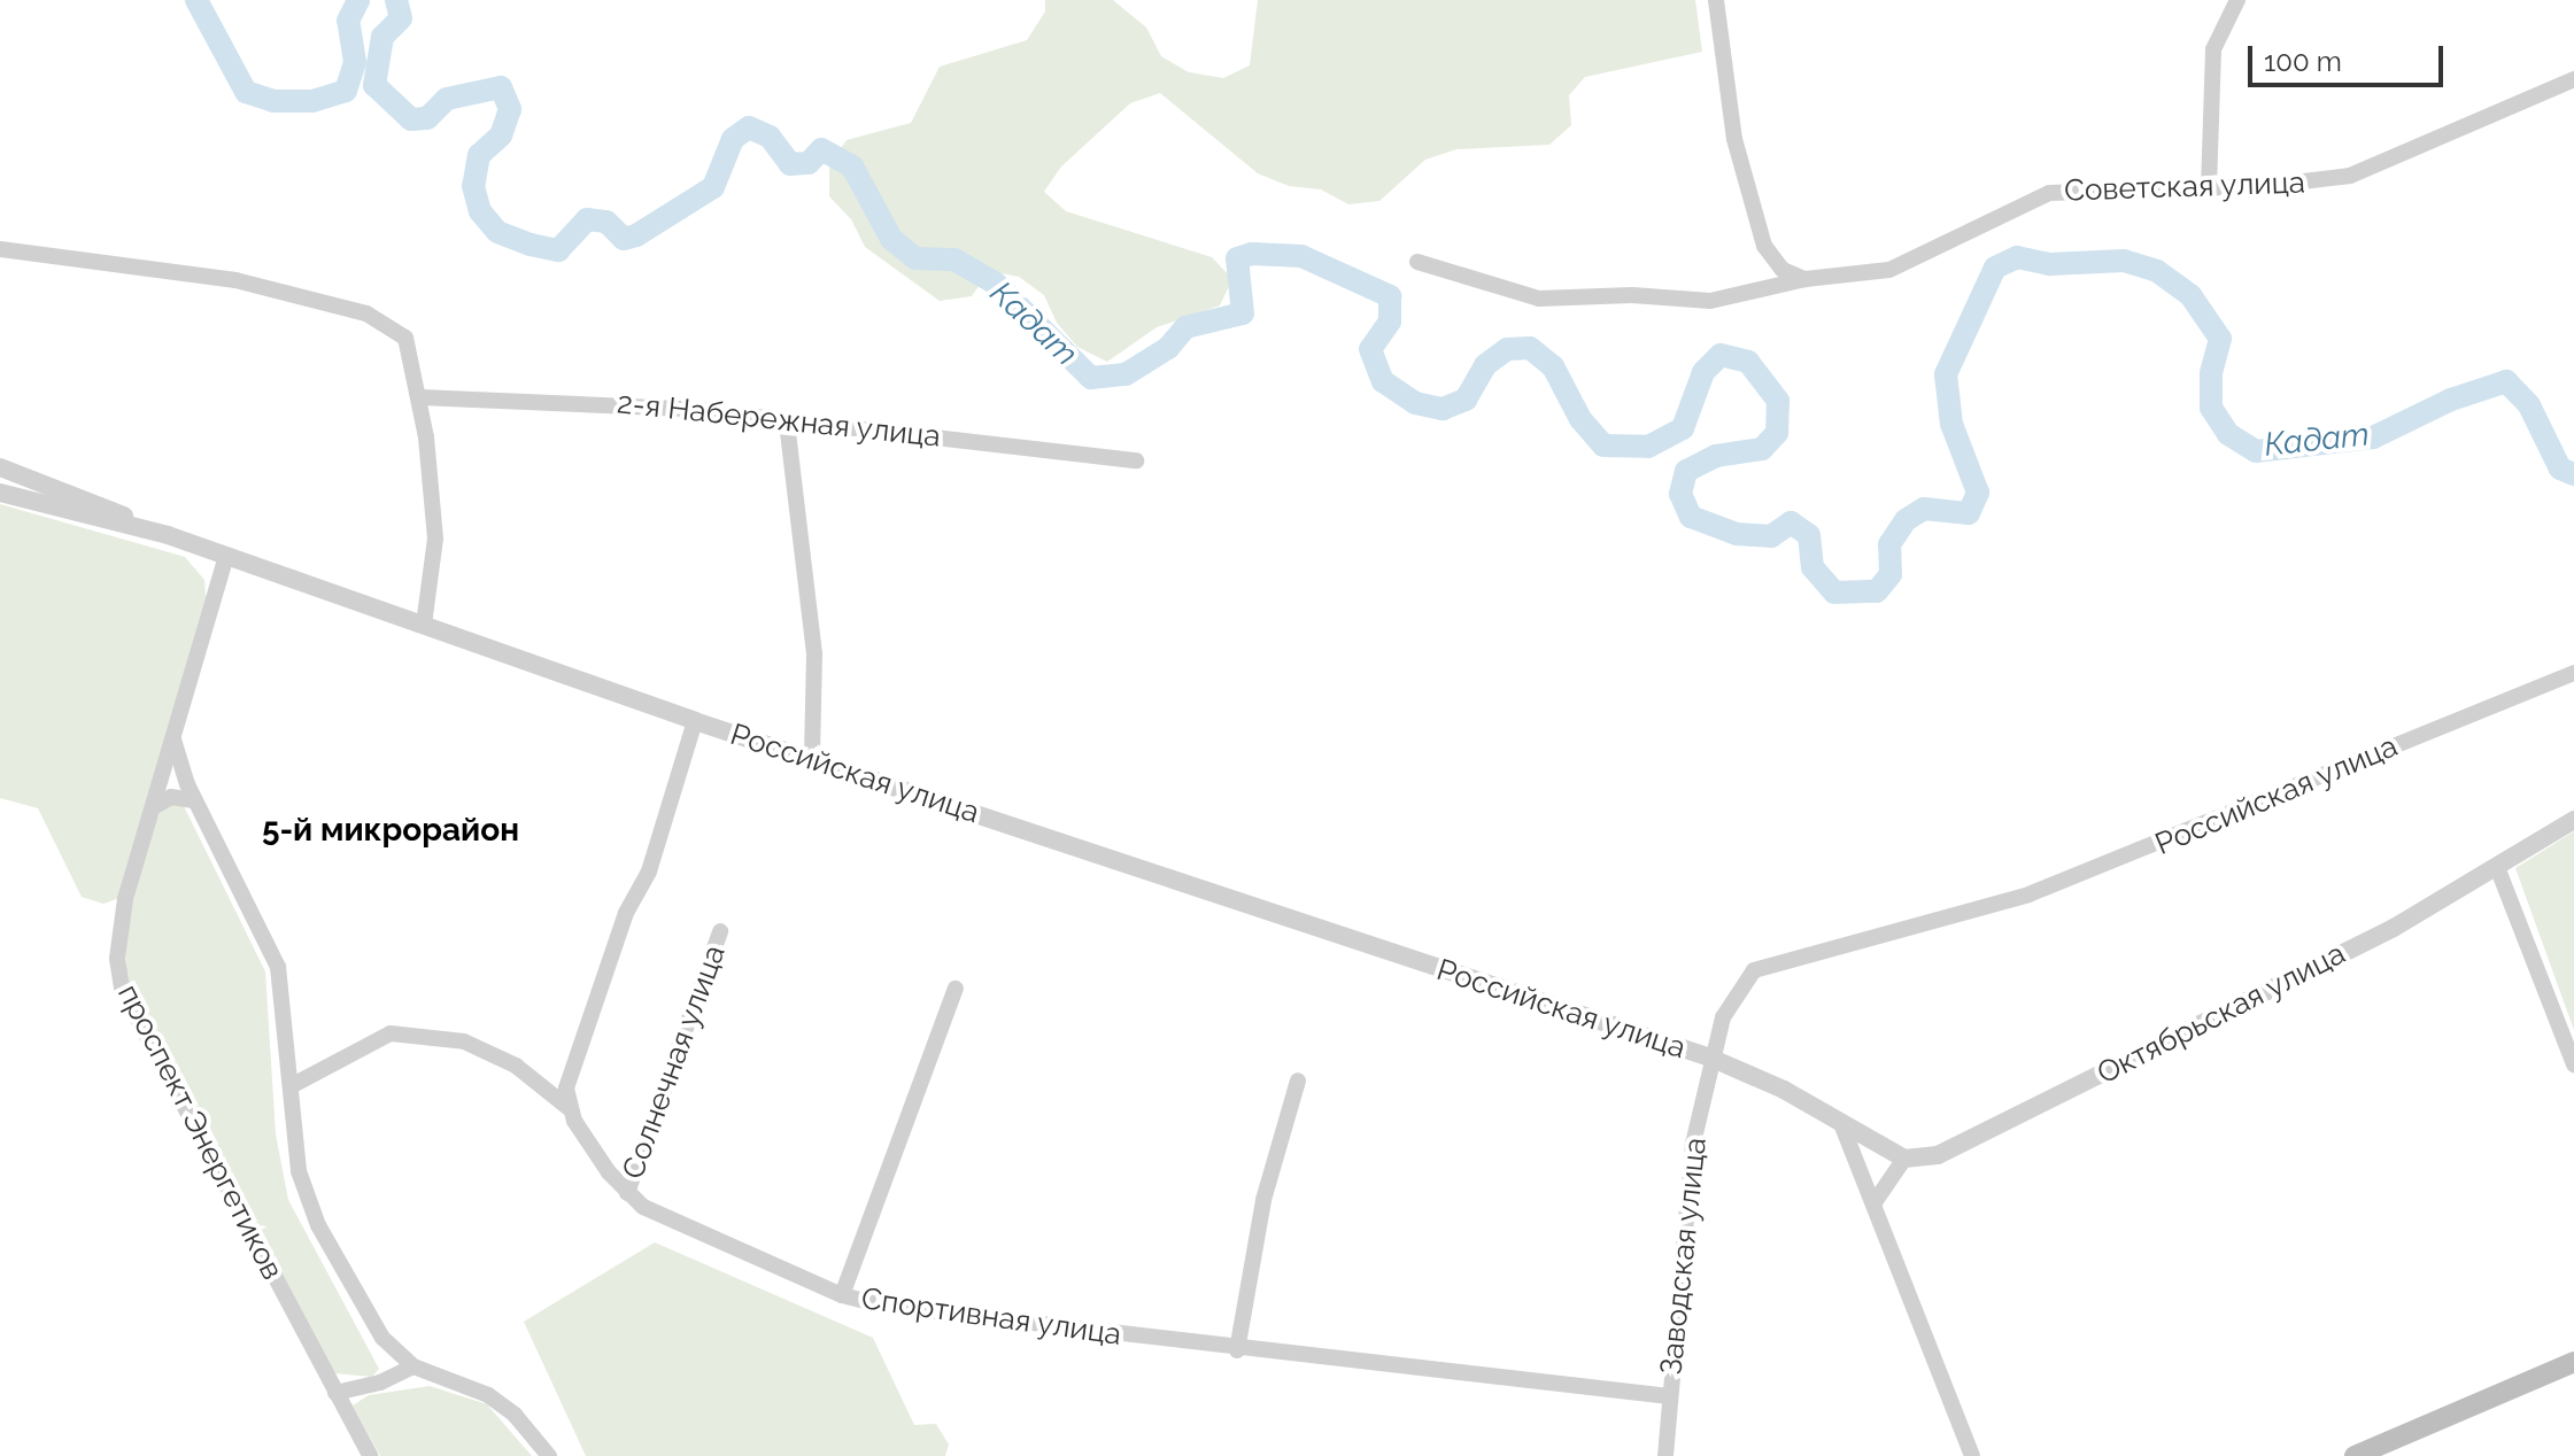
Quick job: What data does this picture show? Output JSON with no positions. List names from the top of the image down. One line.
{"streets":{"street":["Советская улица","2-я Набережная улица","Российская улица","Октябрьская улица","Солнечная улица","проспект Энергетиков","Заводская улица","Спортивная улица"]},"crossings":[["Российская улица","Октябрьская улица"],["Российская улица","проспект Энергетиков"],["Российская улица","Заводская улица"],["Солнечная улица","Спортивная улица"],["Заводская улица","Спортивная улица"]],"districts":["5-й микрорайон"],"water":["Кадат"],"scale_bar":"100 m"}
